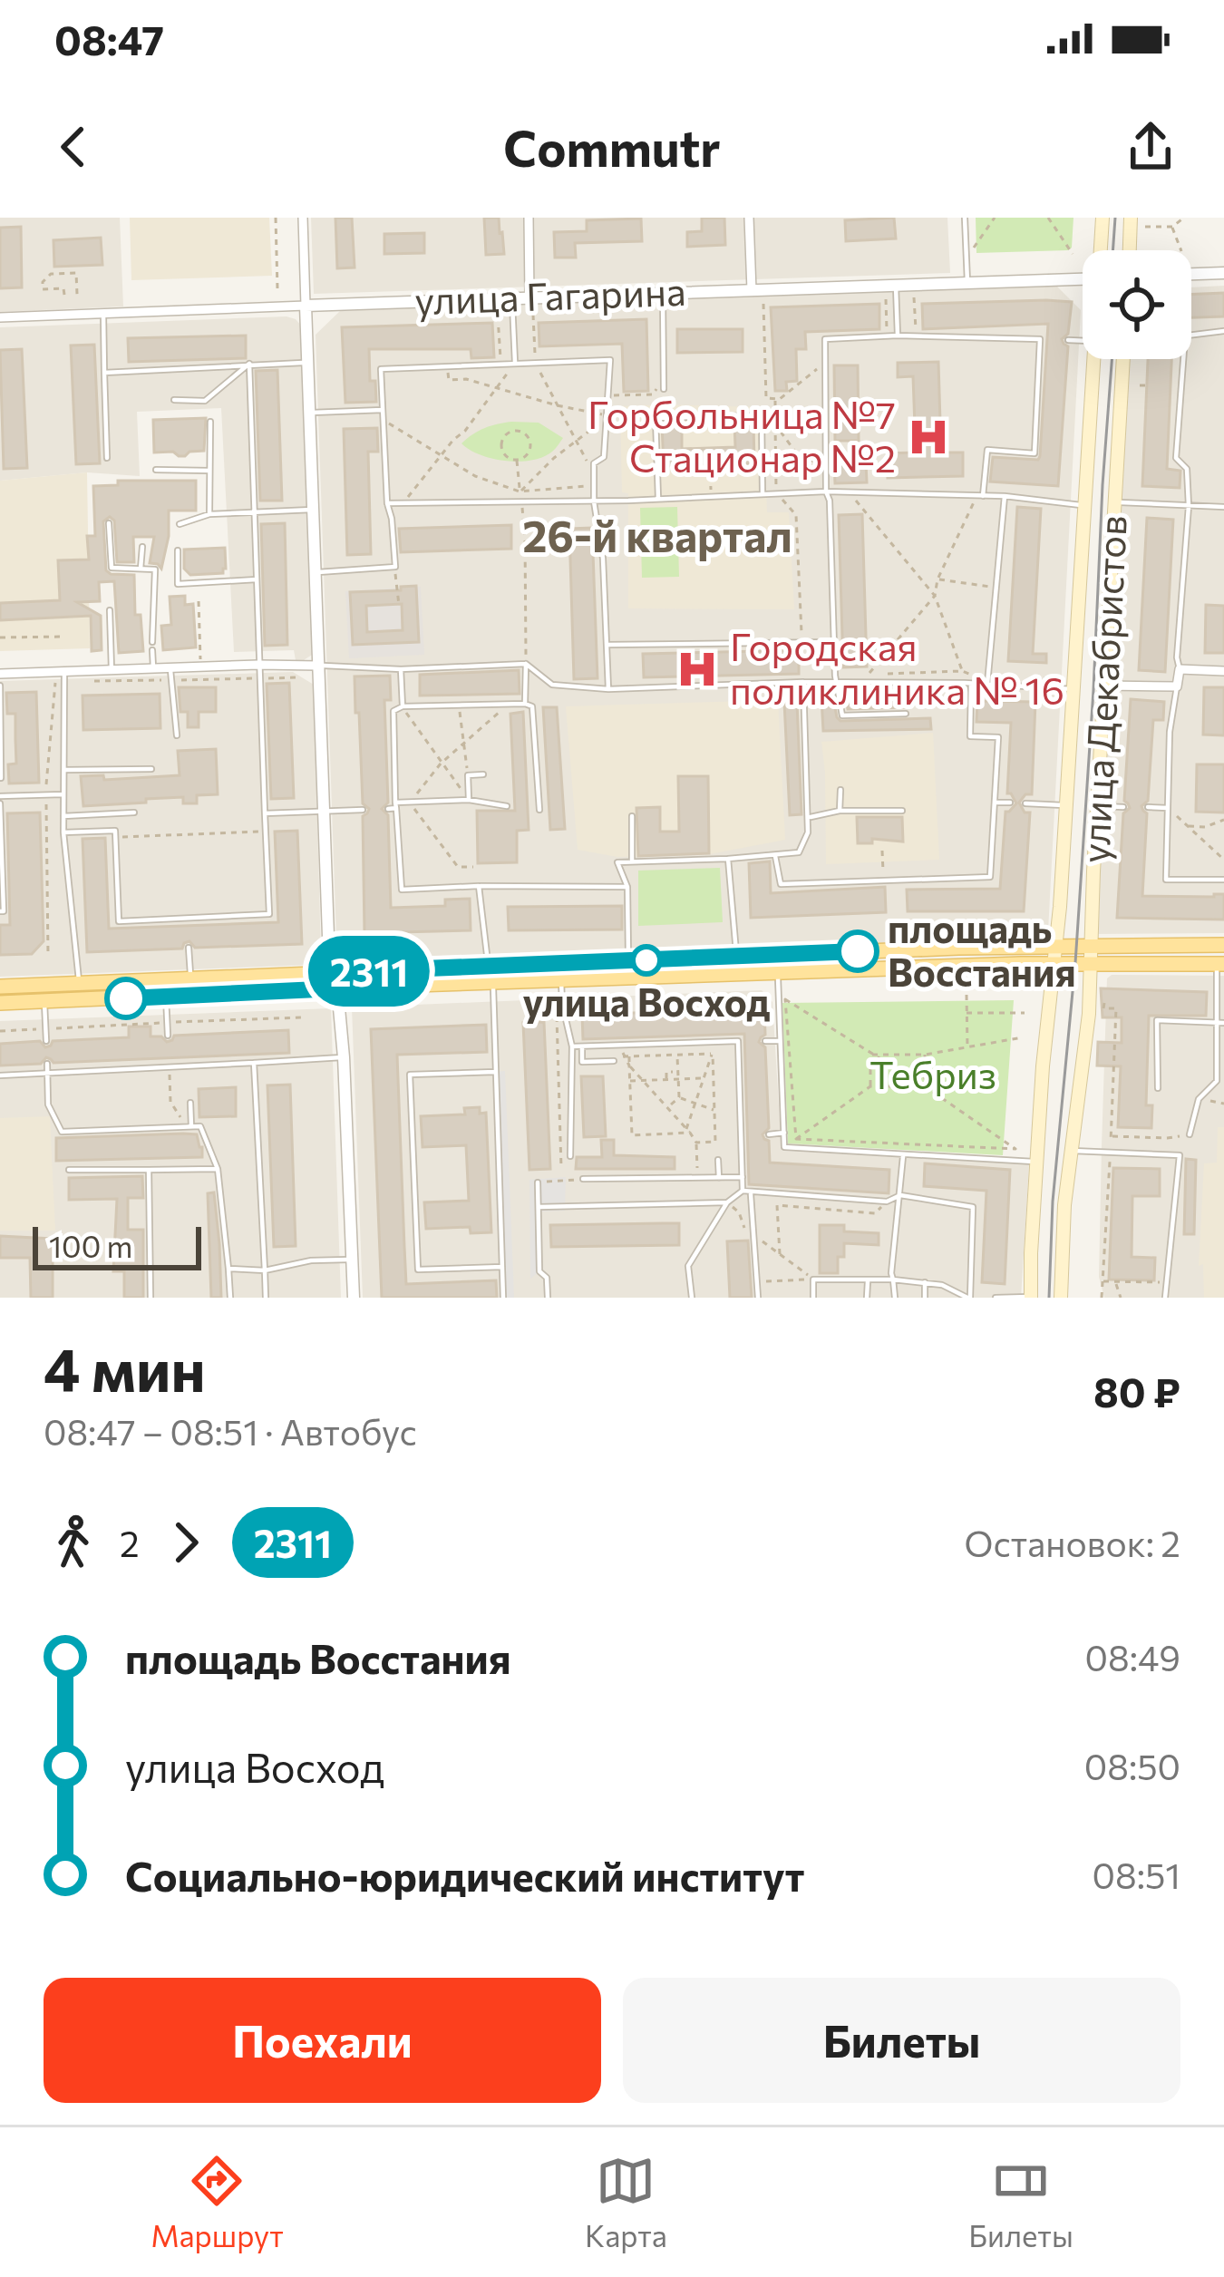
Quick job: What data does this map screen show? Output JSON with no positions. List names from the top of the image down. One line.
{"streets":{"main road":["улица Декабристов"],"street":["улица Гагарина"]},"districts":["26-й квартал"],"parks":["Тебриз"],"places":{"hospital":["Горбольница №7 Стационар №2","Городская поликлиника № 16"],"other":["площадь Восстания","улица Восход"]},"lines":["bus line 2311"],"scale_bar":"100 m","page":{"status":"08:47","header":"Commutr","on_map":"2311","scale":"100 m","heading":["4 мин","08:47 – 08:51 · Автобус","80 ₽"],"legs":["2","2311","Остановок: 2"],"list":[{"name":"площадь Восстания","value":"08:49"},{"name":"улица Восход","value":"08:50"},{"name":"Социально-юридический институт","value":"08:51"}],"buttons":["Поехали","Билеты"],"tabs":["Маршрут","Карта","Билеты"]}}
